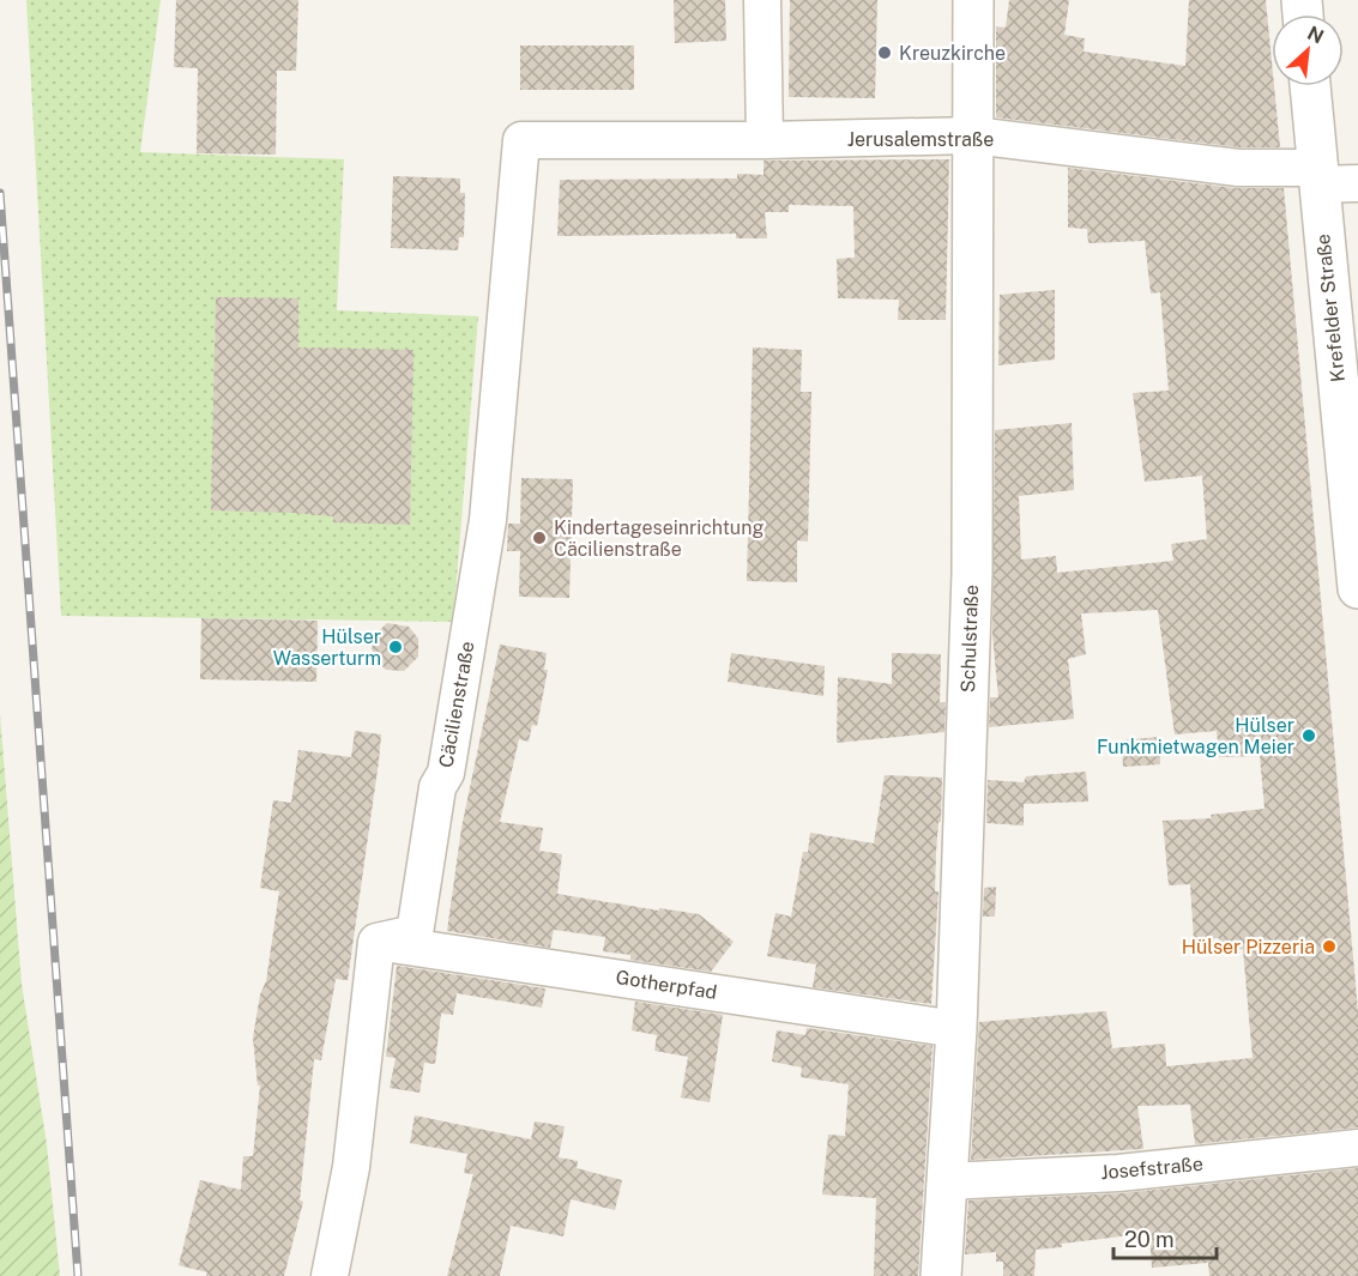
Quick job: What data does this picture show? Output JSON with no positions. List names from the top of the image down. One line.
{"streets":{"street":["Jerusalemstraße","Krefelder Straße","Schulstraße","Cäcilienstraße","Gotherpfad","Josefstraße"]},"crossings":[["Jerusalemstraße","Krefelder Straße"],["Jerusalemstraße","Schulstraße"],["Jerusalemstraße","Cäcilienstraße"],["Schulstraße","Gotherpfad"],["Schulstraße","Josefstraße"],["Cäcilienstraße","Gotherpfad"]],"places":["Kreuzkirche","Kindertageseinrichtung Cäcilienstraße","Hülser Wasserturm","Hülser Funkmietwagen Meier","Hülser Pizzeria"],"scale_bar":"20 m","north":"top right"}
